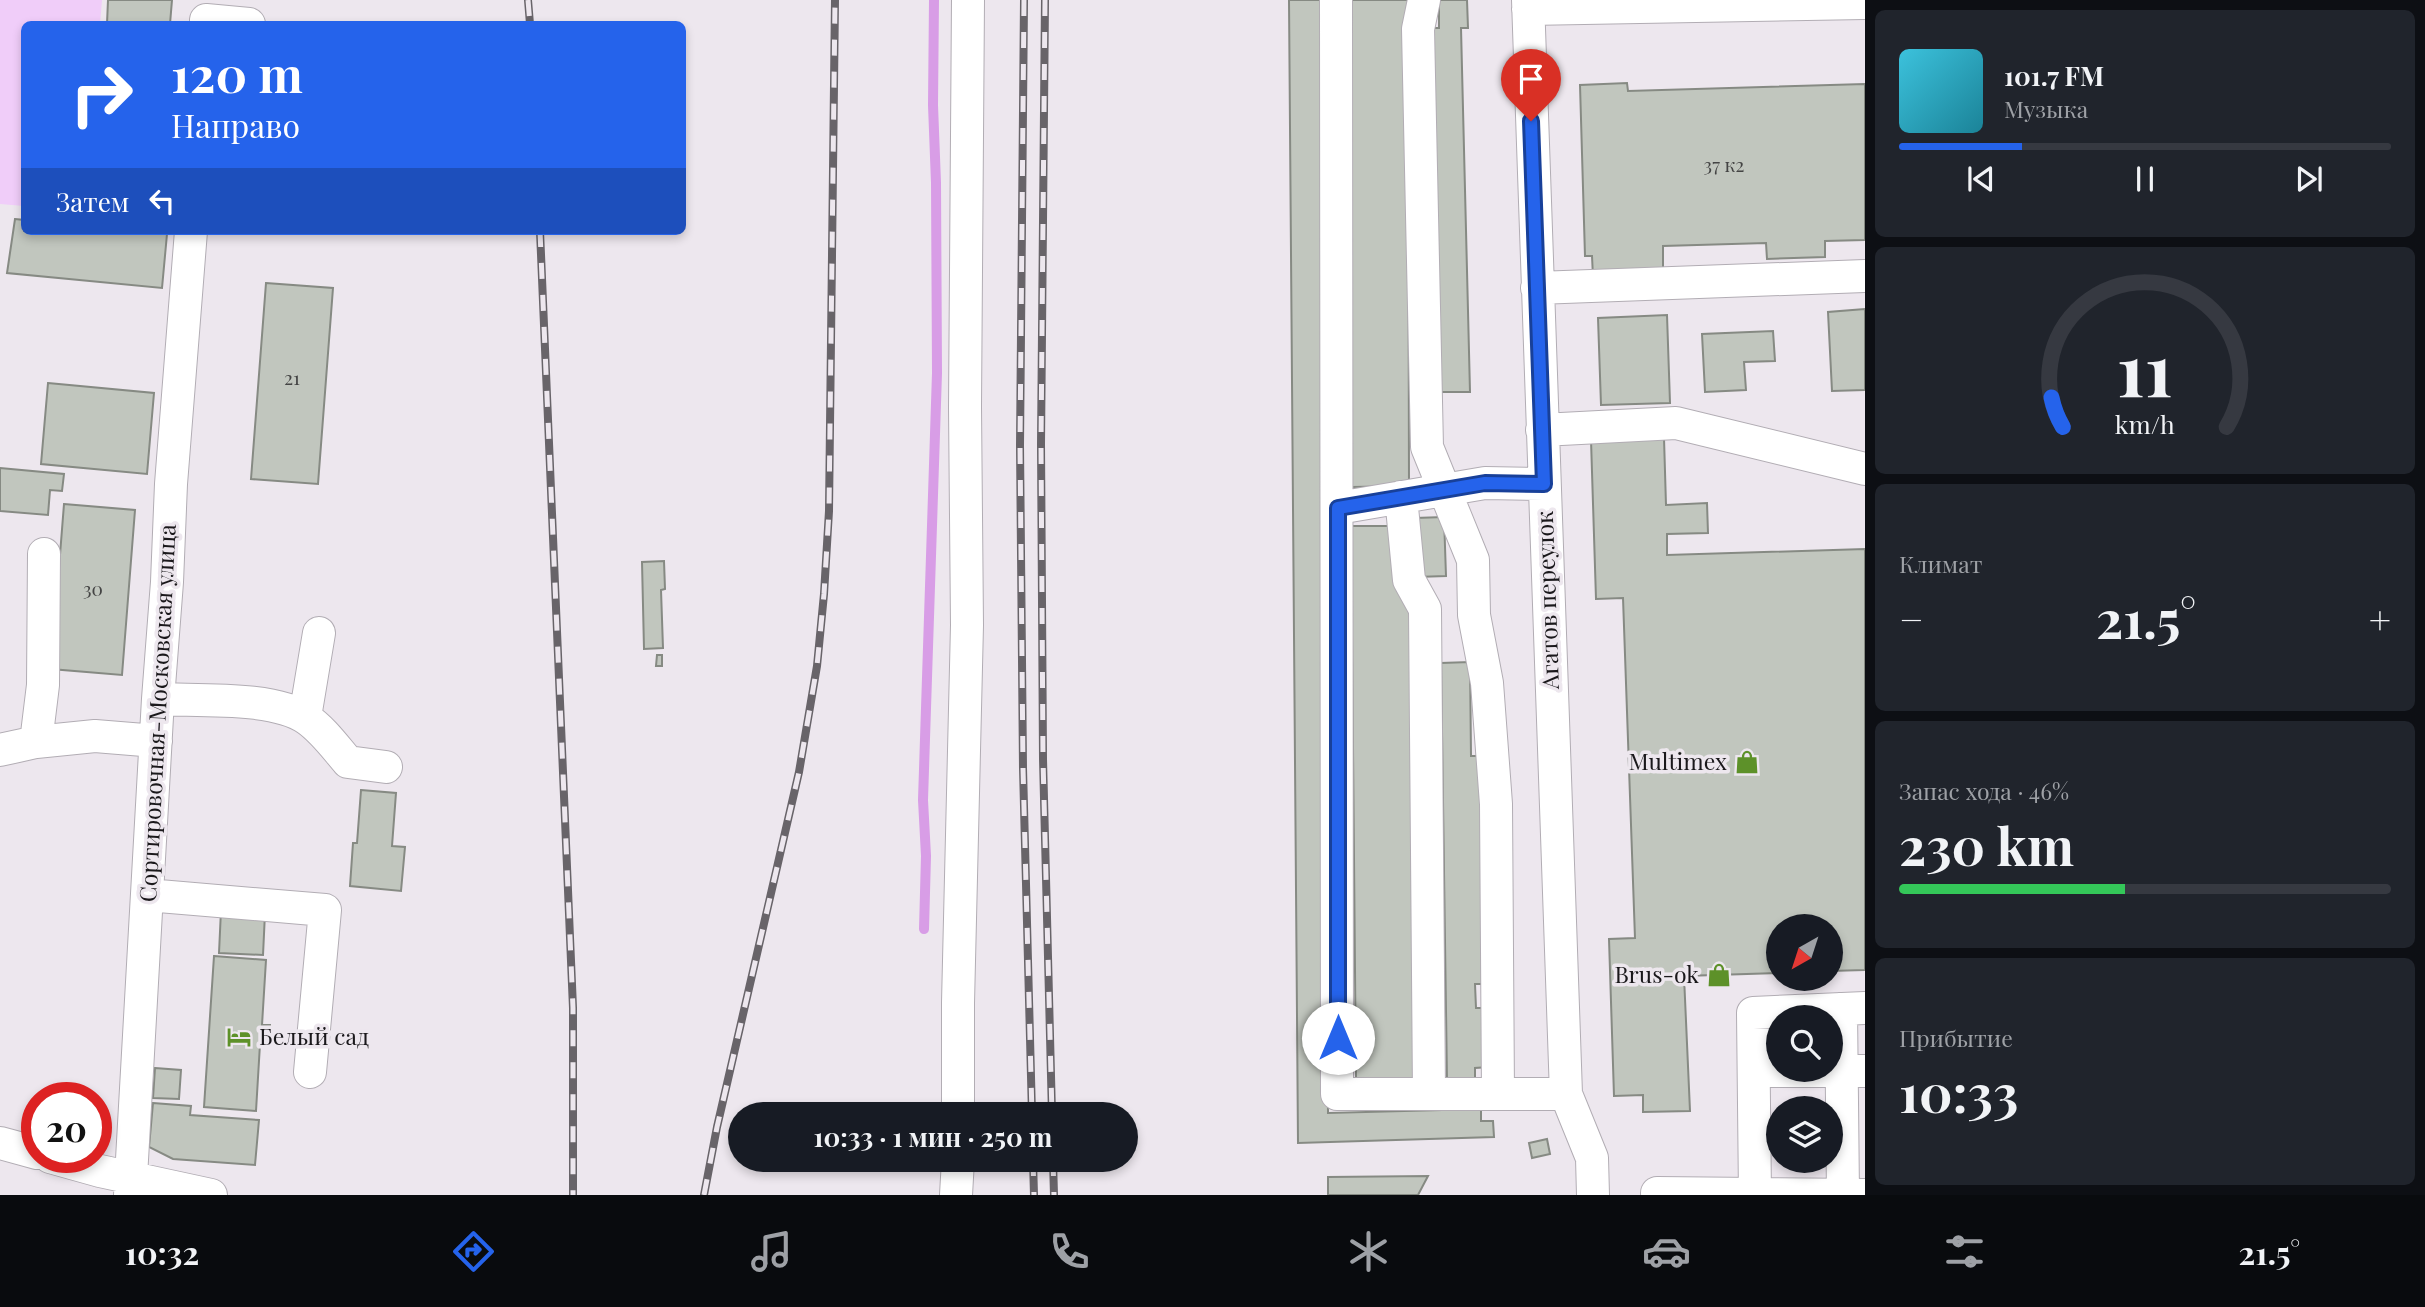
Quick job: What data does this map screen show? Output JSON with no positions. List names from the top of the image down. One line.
{"streets":{"street":["Агатов переулок","Сортировочная-Московская улица"]},"places":{"shop":["Multimex","Brus-ok"],"hotel":["Белый сад"]},"house_numbers":["37 к2","21","30"],"north":"bottom left","page":{"turn":["120 m","Направо"],"song":["101.7 FM","Музыка"],"then":"Затем","tile":["Климат",["Запас хода · 46%","230 km"],["Прибытие","10:33"]],"heat":["−","21.5°","+"],"limit":"20","trip":"10:33 · 1 мин · 250 m","tabs":["10:32","21.5°"],"gauge":["11","km/h"]}}
